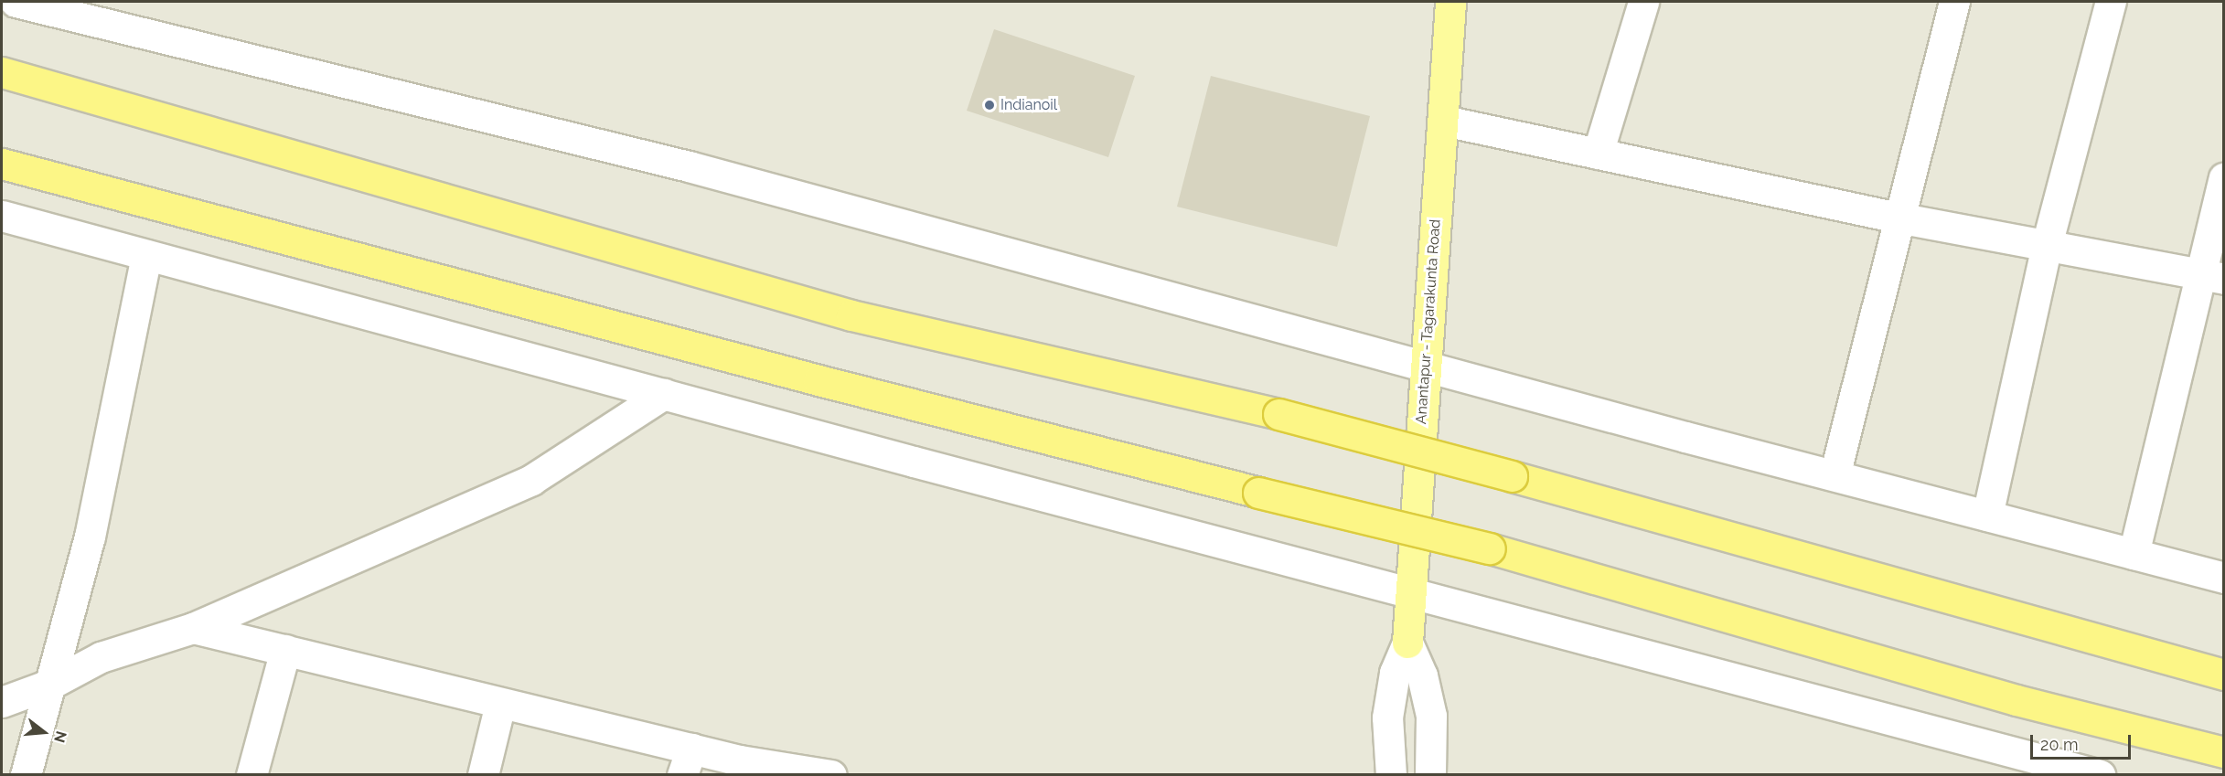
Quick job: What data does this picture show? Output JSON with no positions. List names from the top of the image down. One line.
{"streets":{"main road":["Anantapur - Tagarakunta Road"]},"places":["Indianoil"],"scale_bar":"20 m","north":"right"}
